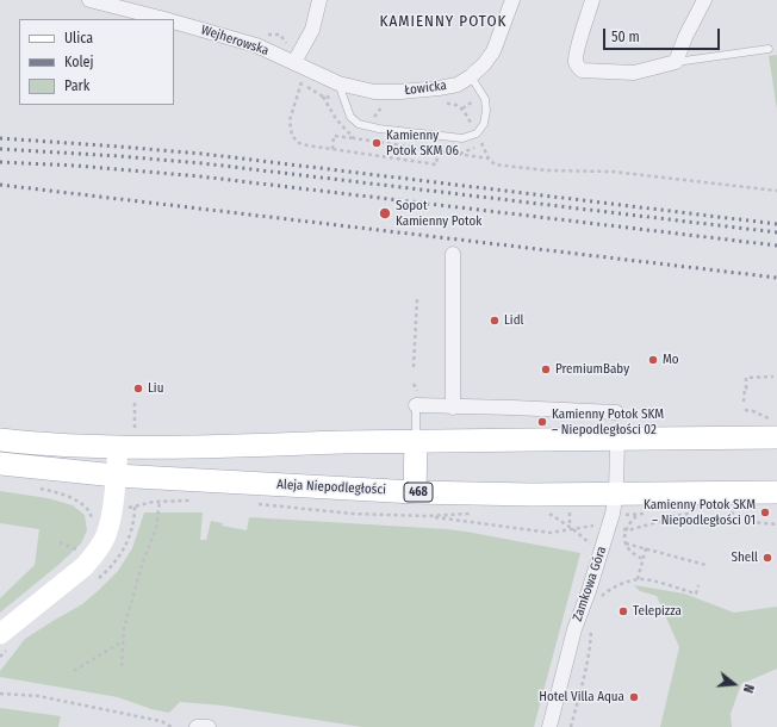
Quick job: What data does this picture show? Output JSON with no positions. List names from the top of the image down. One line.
{"streets":{"main road":["Aleja Niepodległości","468"],"street":["Wejherowska","Łowicka","Zamkowa Góra"]},"crossings":[["Wejherowska","Łowicka"],["Aleja Niepodległości","Zamkowa Góra"]],"districts":["KAMIENNY POTOK"],"places":["Kamienny Potok SKM 06","Sopot Kamienny Potok","Lidl","Mo","PremiumBaby","Liu","Kamienny Potok SKM – Niepodległości 02","Kamienny Potok SKM – Niepodległości 01","Shell","Telepizza","Hotel Villa Aqua"],"legend":["Ulica","Kolej","Park"],"scale_bar":"50 m","north":"right"}
